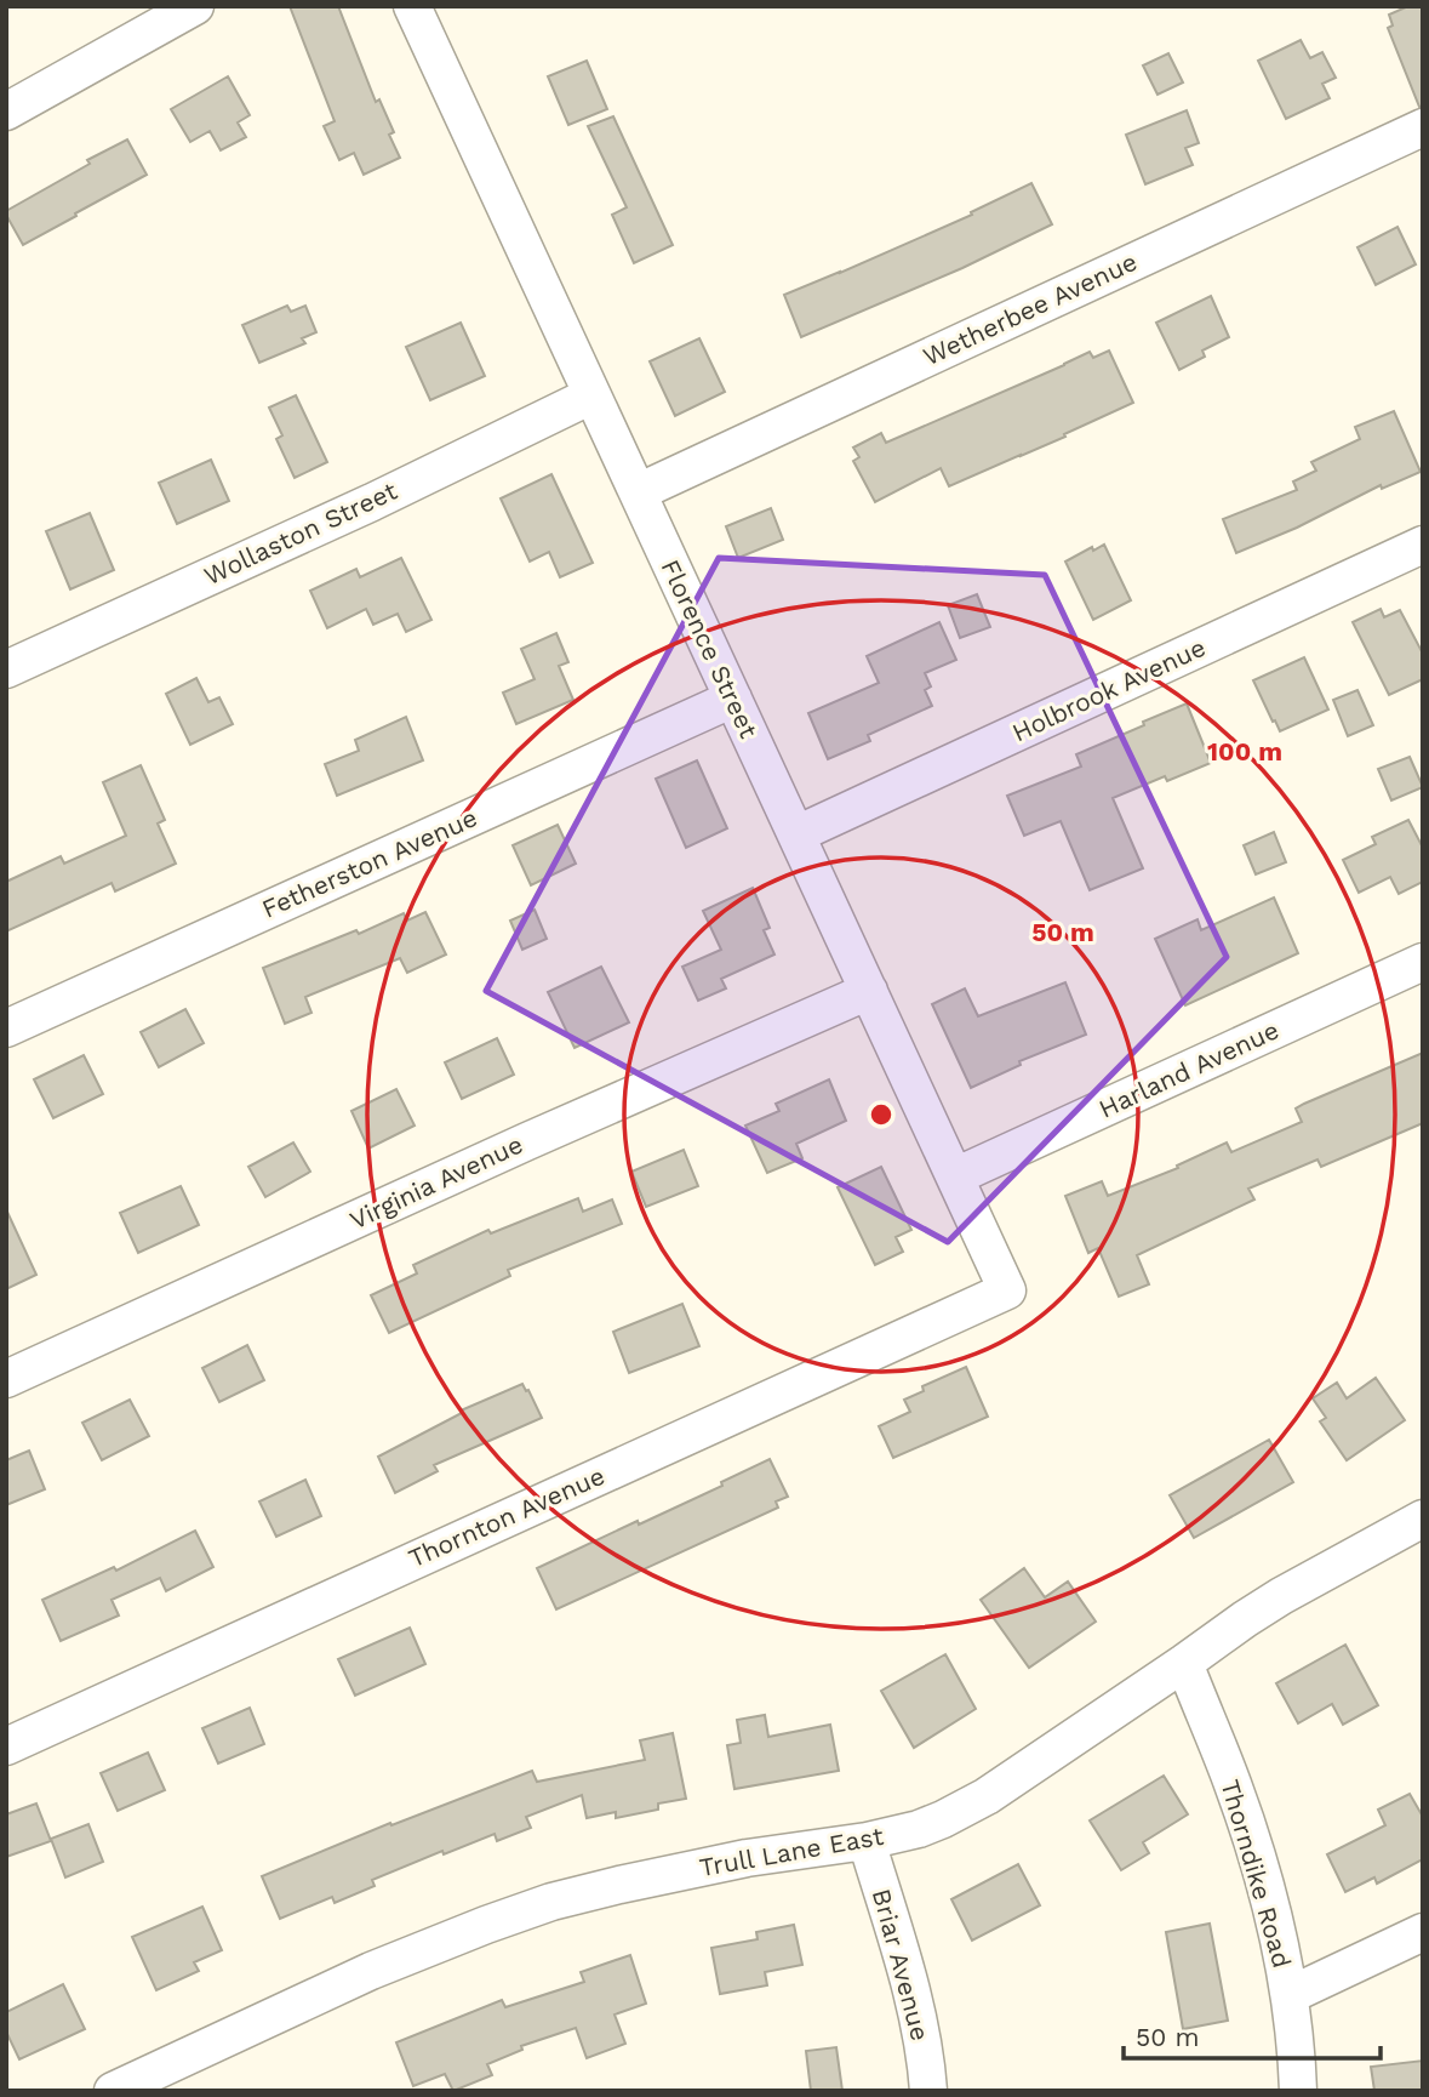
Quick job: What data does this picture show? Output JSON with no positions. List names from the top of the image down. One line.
{"streets":{"street":["Wetherbee Avenue","Wollaston Street","Florence Street","Holbrook Avenue","Fetherston Avenue","Harland Avenue","Virginia Avenue","Thornton Avenue","Trull Lane East","Thorndike Road","Briar Avenue"]},"crossings":[["Wetherbee Avenue","Florence Street"],["Wollaston Street","Florence Street"],["Florence Street","Holbrook Avenue"],["Florence Street","Fetherston Avenue"],["Florence Street","Harland Avenue"],["Florence Street","Virginia Avenue"],["Florence Street","Thornton Avenue"],["Trull Lane East","Thorndike Road"],["Trull Lane East","Briar Avenue"]],"scale_bar":"50 m","rings":["100 m","50 m"]}
